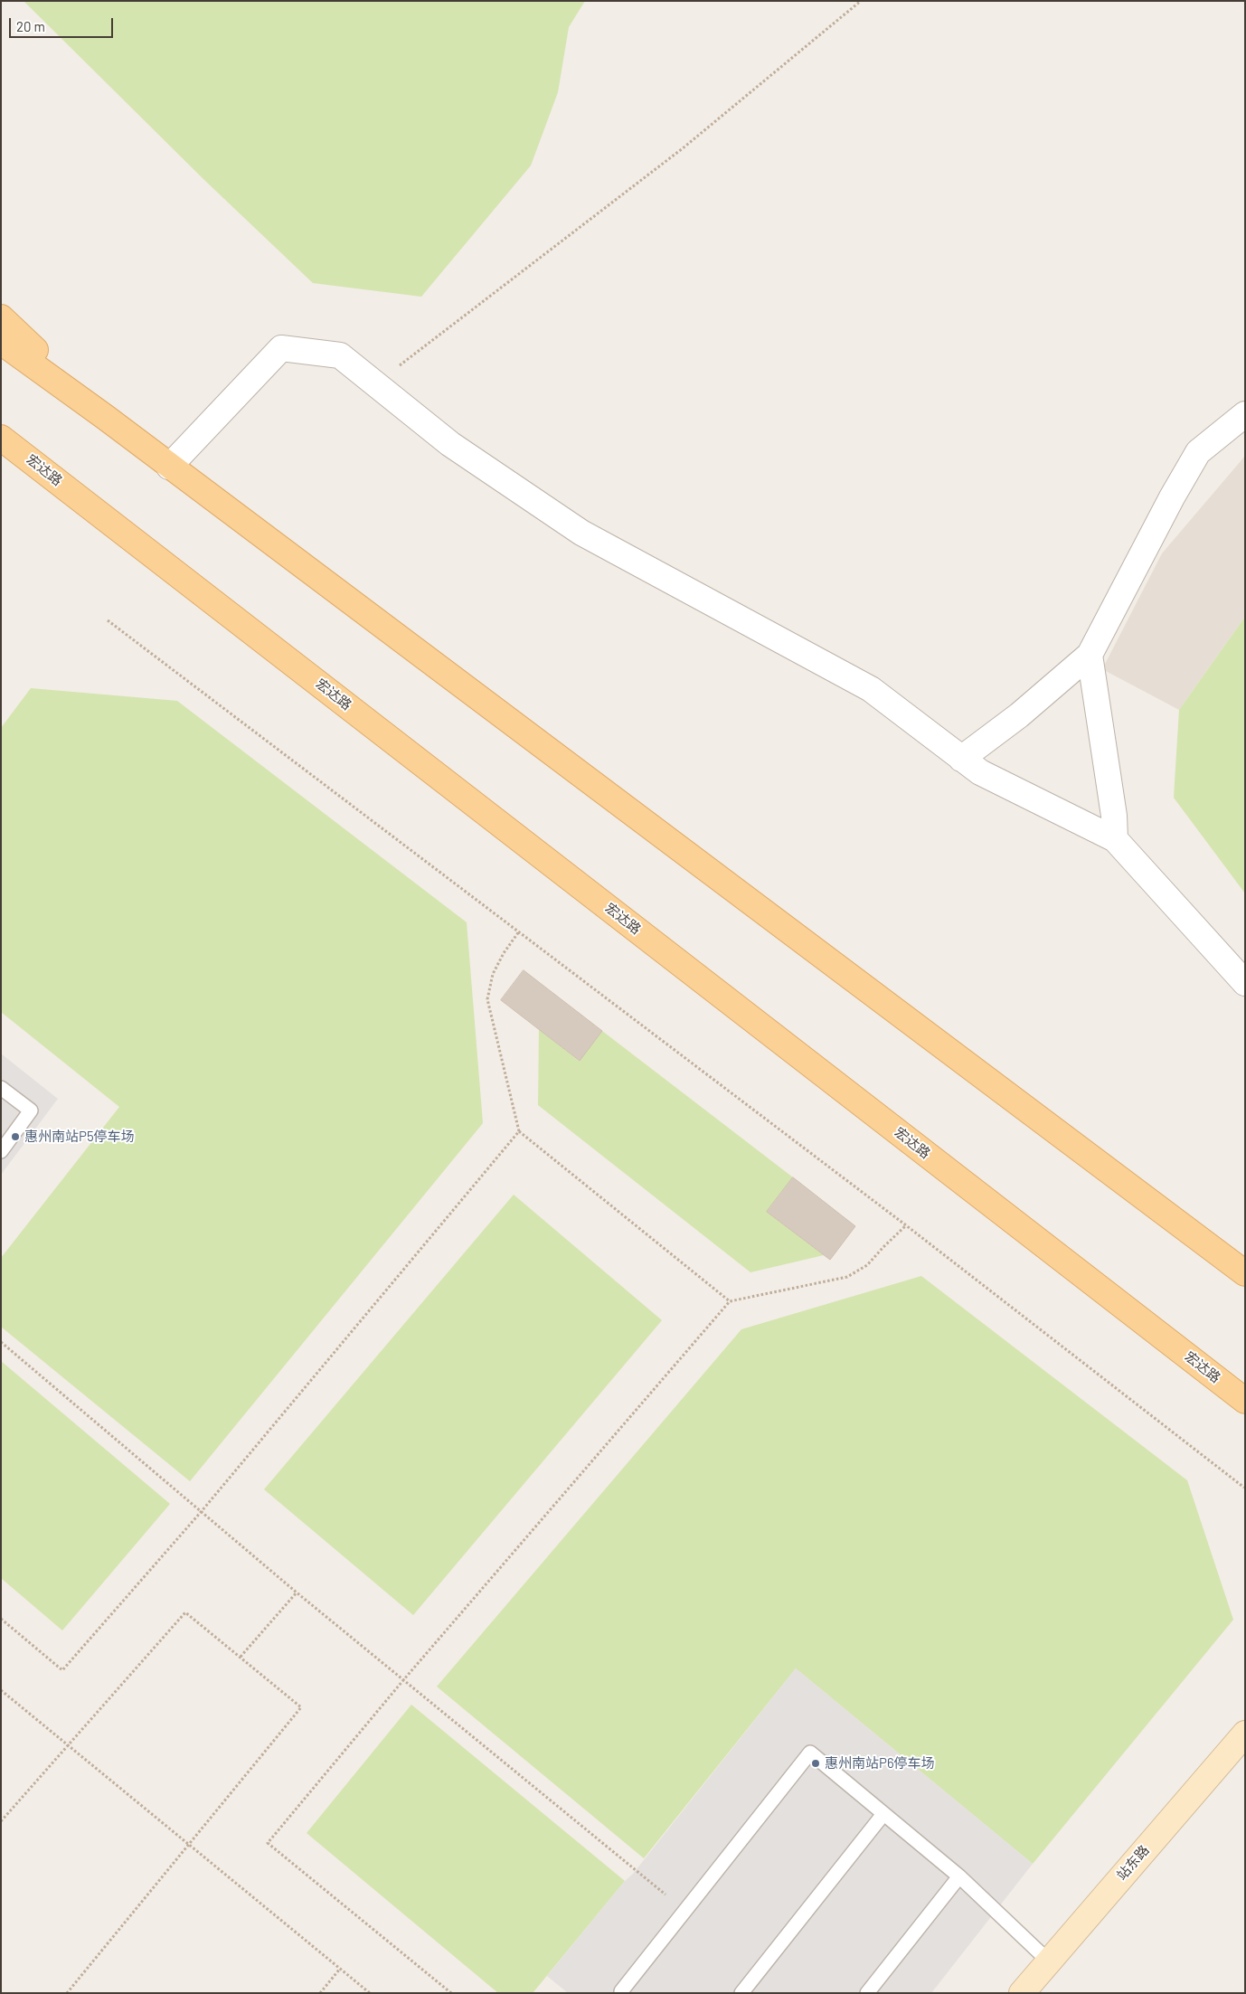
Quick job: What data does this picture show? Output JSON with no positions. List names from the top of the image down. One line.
{"streets":{"main road":["宏达路"],"street":["站东路"]},"places":["惠州南站P5停车场","惠州南站P6停车场"],"scale_bar":"20 m"}
